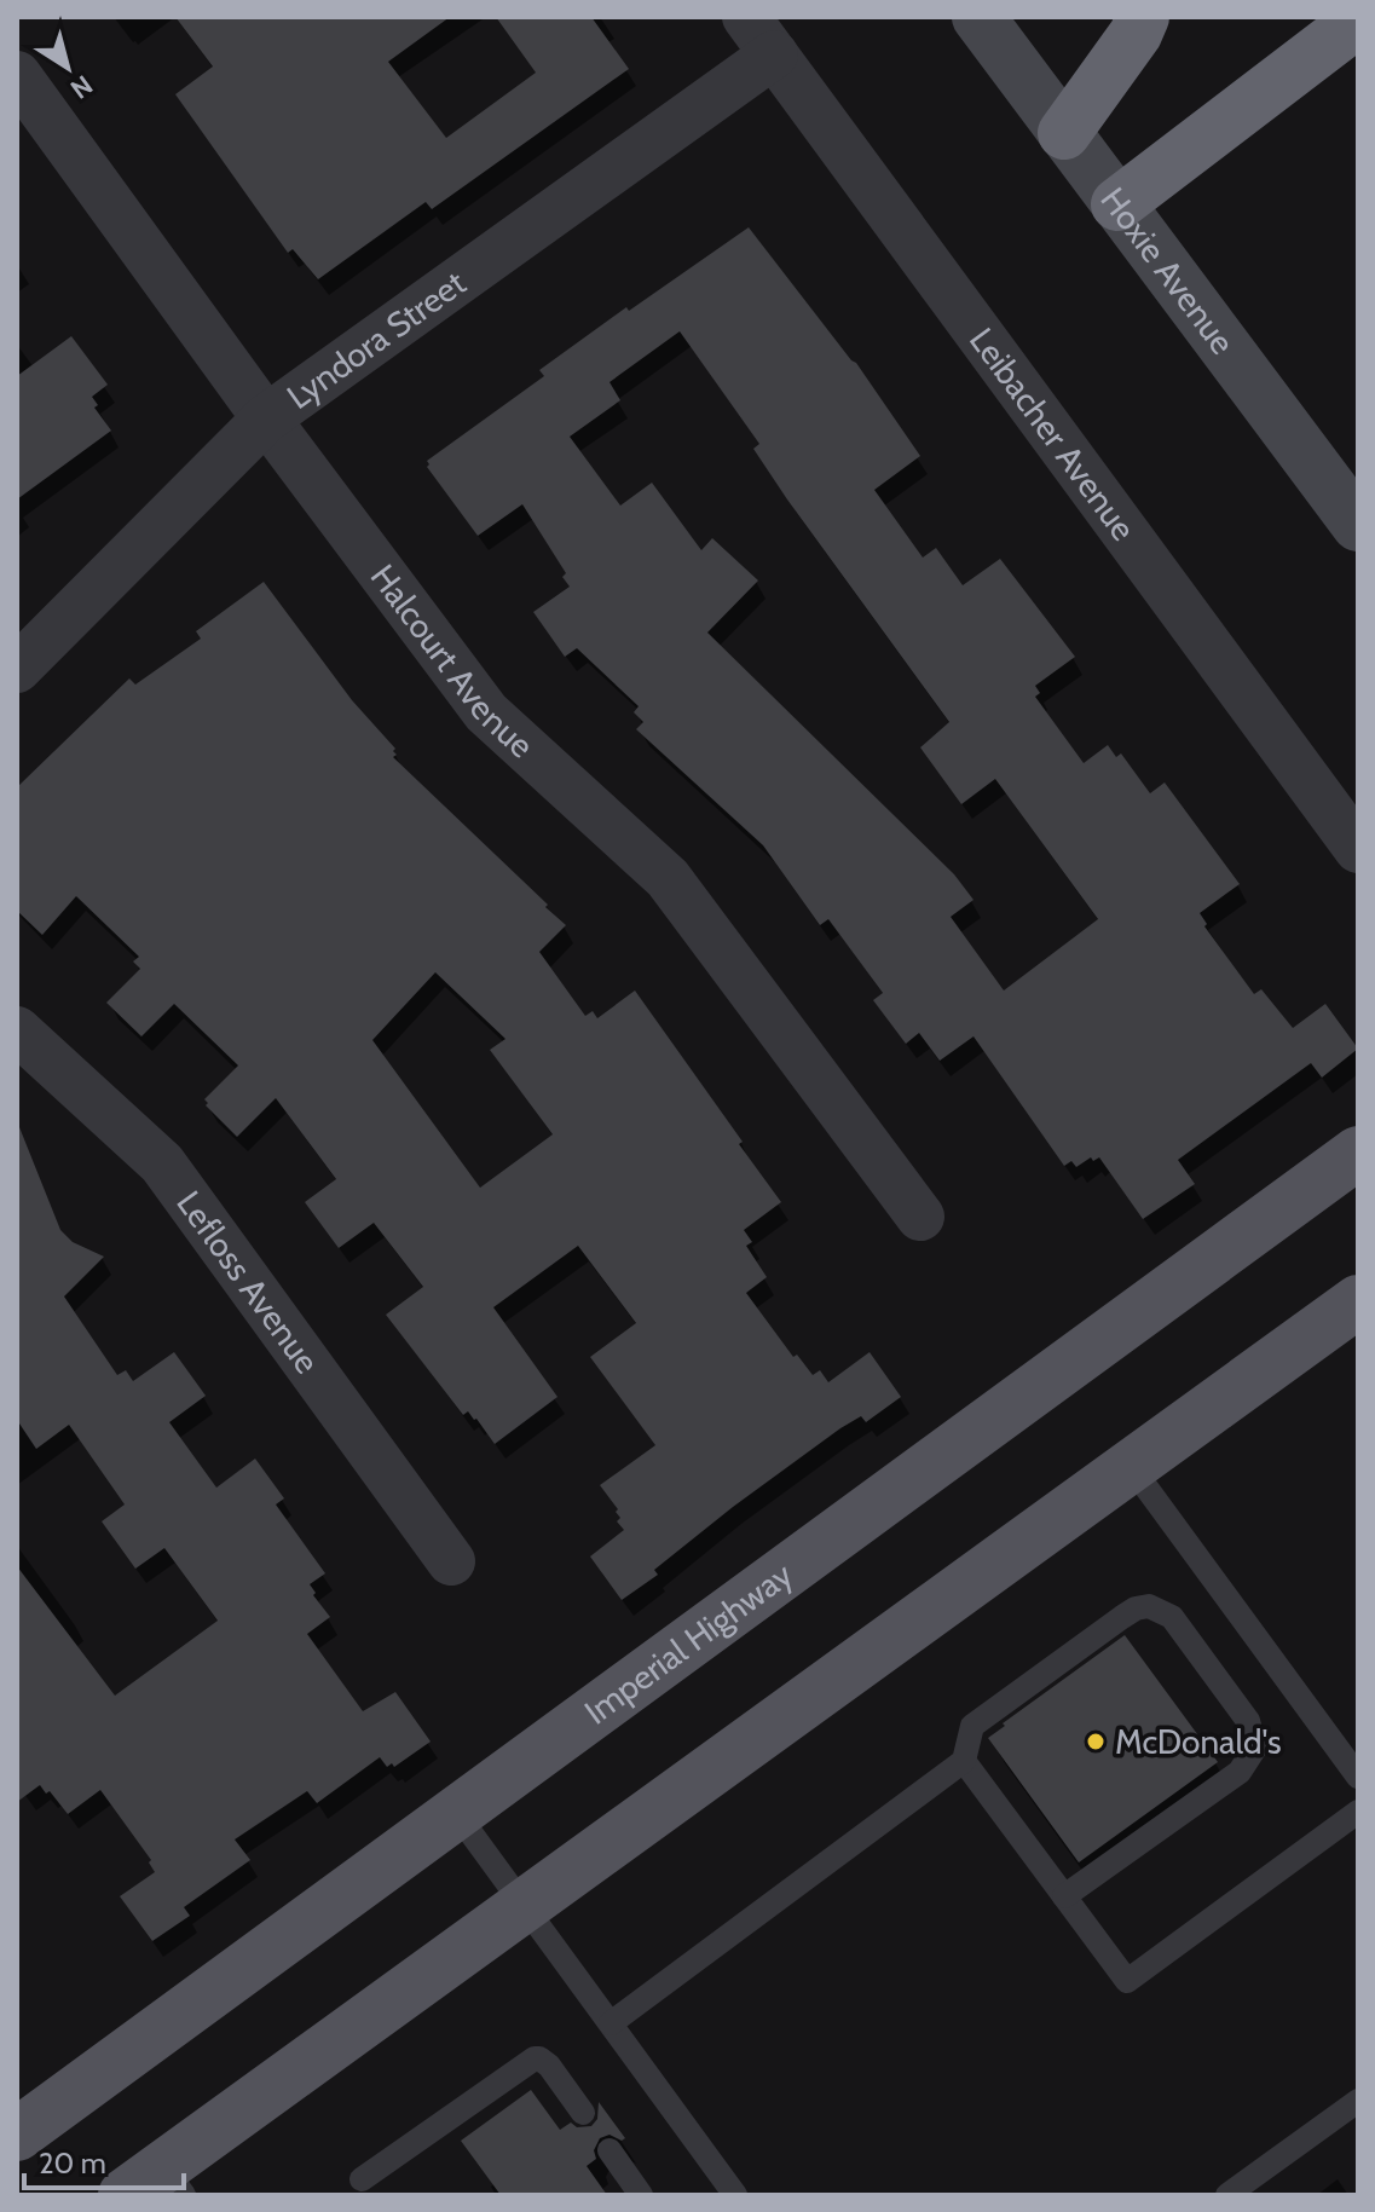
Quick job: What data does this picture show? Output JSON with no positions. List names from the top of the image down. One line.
{"streets":{"main road":["Hoxie Avenue","Imperial Highway"],"street":["Lyndora Street","Leibacher Avenue","Halcourt Avenue","Lefloss Avenue"]},"crossings":[["Lyndora Street","Leibacher Avenue"],["Lyndora Street","Halcourt Avenue"]],"places":["McDonald's"],"scale_bar":"20 m","north":"bottom right"}
